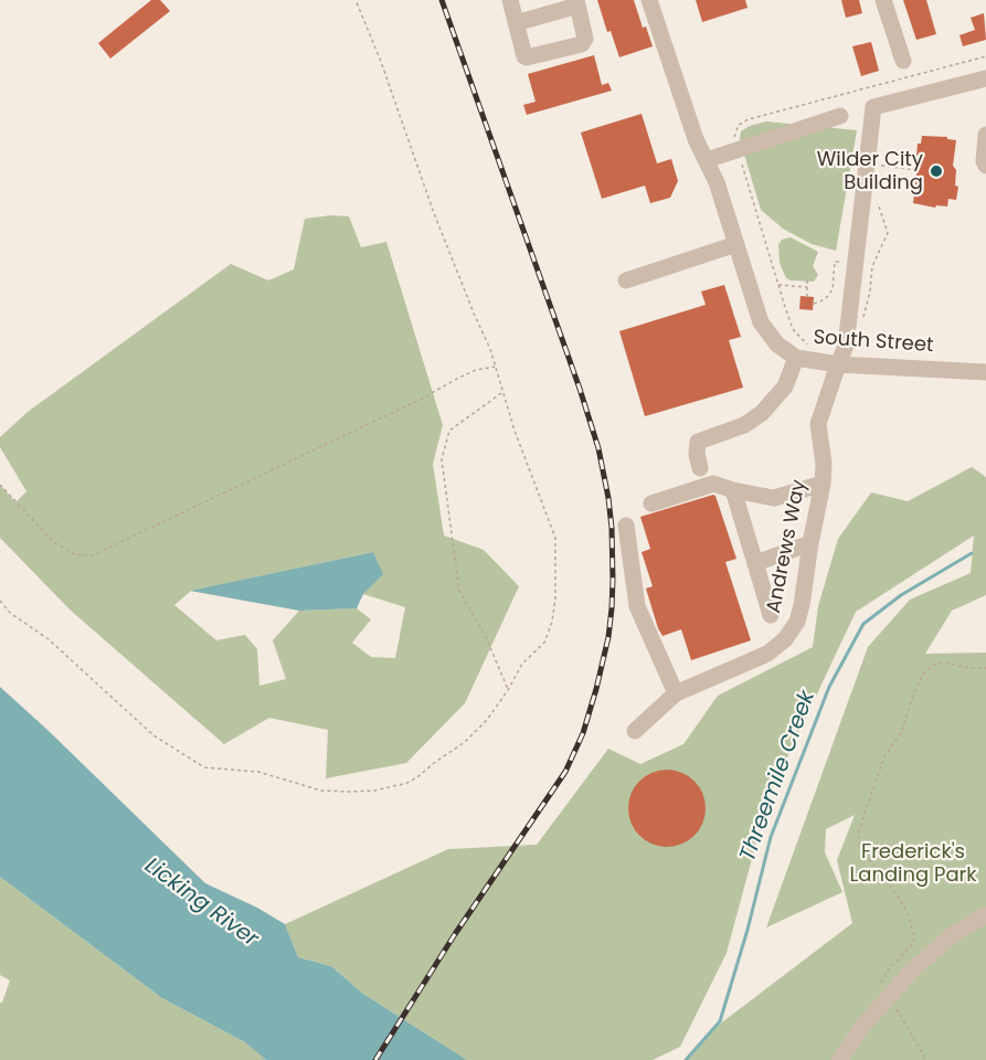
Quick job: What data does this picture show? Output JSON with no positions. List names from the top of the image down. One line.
{"streets":{"street":["South Street","Andrews Way"]},"crossings":[["South Street","Andrews Way"]],"water":["Threemile Creek","Licking River"],"parks":["Frederick's Landing Park"],"places":["Wilder City Building"]}
